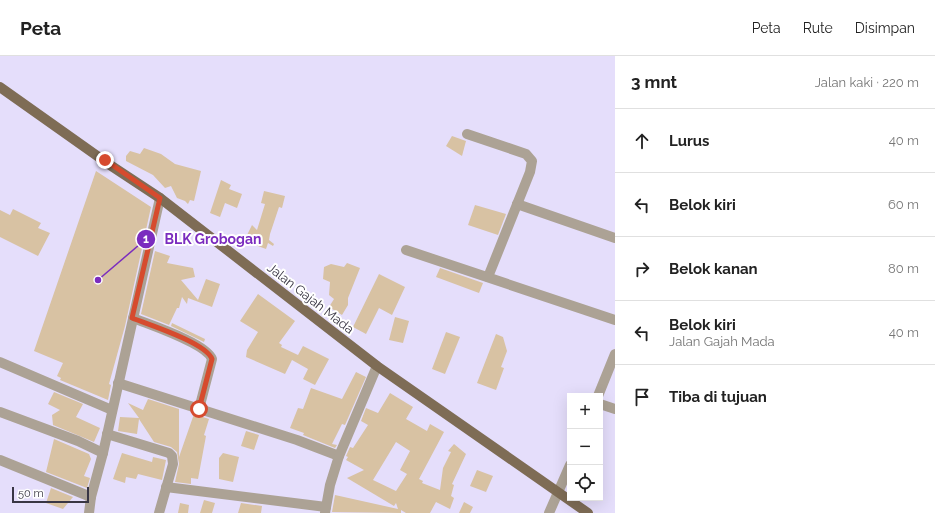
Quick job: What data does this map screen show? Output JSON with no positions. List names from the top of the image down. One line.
{"streets":{"main road":["Jalan Gajah Mada"]},"places":["BLK Grobogan"],"scale_bar":"50 m","page":{"header":"Peta","nav":["Peta","Rute","Disimpan"],"heading":["3 mnt","Jalan kaki · 220 m"],"list":[["Lurus","40 m"],["Belok kiri","60 m"],["Belok kanan","80 m"],["Belok kiri","Jalan Gajah Mada","40 m"],"Tiba di tujuan"],"map_buttons":["+","−"],"scale":"50 m"}}
